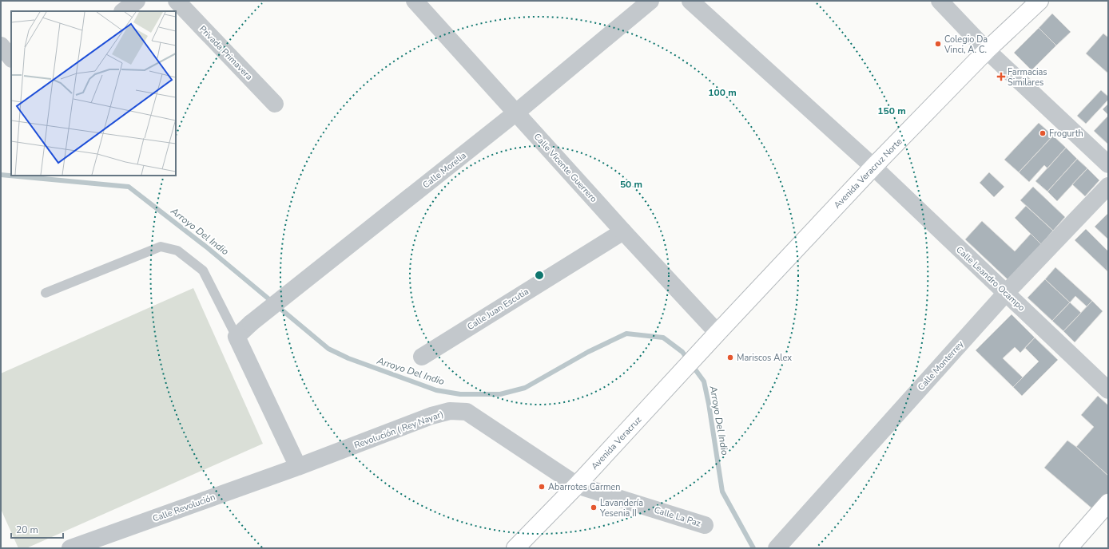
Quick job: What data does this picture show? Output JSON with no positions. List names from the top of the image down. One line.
{"streets":{"highway":["Avenida Veracruz Norte","Avenida Veracruz"],"street":["Privada Primavera","Calle Vicente Guerrero","Calle Morelia","Calle Leandro Ocampo","Calle Juan Escutia","Calle Monterrey","Revolución ( Rey Nayar)","Calle Revolución","Calle La Paz"]},"crossings":[["Calle Vicente Guerrero","Calle Morelia"],["Calle Vicente Guerrero","Avenida Veracruz Norte"],["Calle Vicente Guerrero","Calle Juan Escutia"],["Avenida Veracruz Norte","Calle Leandro Ocampo"],["Avenida Veracruz Norte","Avenida Veracruz"],["Calle Leandro Ocampo","Calle Monterrey"],["Revolución ( Rey Nayar)","Avenida Veracruz"],["Revolución ( Rey Nayar)","Calle Revolución"],["Revolución ( Rey Nayar)","Calle La Paz"],["Avenida Veracruz","Calle La Paz"]],"water":["Arroyo Del Indio"],"places":{"other":["Colegio Da Vinci, A. C.","Frogurth","Mariscos Alex","Abarrotes Carmen","Lavandería Yesenia II"],"health":["Farmacias Similares"]},"scale_bar":"20 m","rings":["100 m","150 m","50 m"]}
